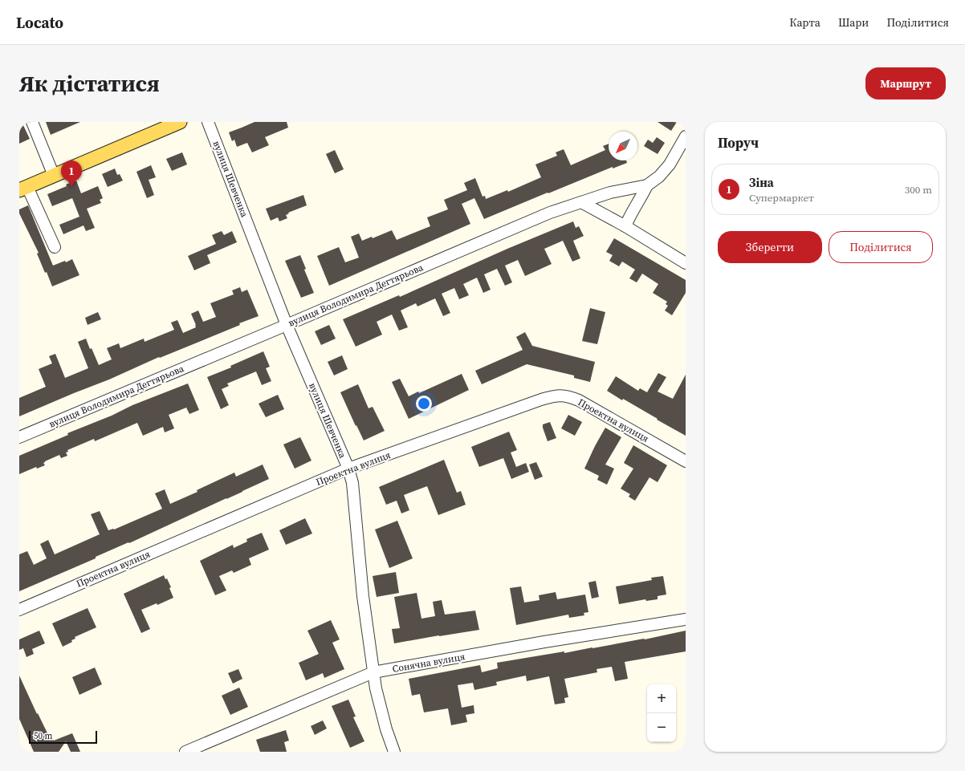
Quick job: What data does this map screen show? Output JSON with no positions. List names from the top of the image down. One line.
{"streets":{"street":["вулиця Шевченка","вулиця Володимира Дегтярьова","Проектна вулиця","Сонячна вулиця"]},"crossings":[["вулиця Шевченка","вулиця Володимира Дегтярьова"],["вулиця Шевченка","Проектна вулиця"],["вулиця Шевченка","Сонячна вулиця"]],"scale_bar":"50 m","north":"bottom left","page":{"header":"Locato","nav":["Карта","Шари","Поділитися"],"buttons":["Маршрут",["Зберегти","Поділитися"]],"title":"Як дістатися","heading":"Поруч","pins":"1","list":[{"mark":"1","name":"Зіна","note":"Супермаркет","value":"300 m"}],"map_buttons":["+","−"],"scale":"50 m"}}
